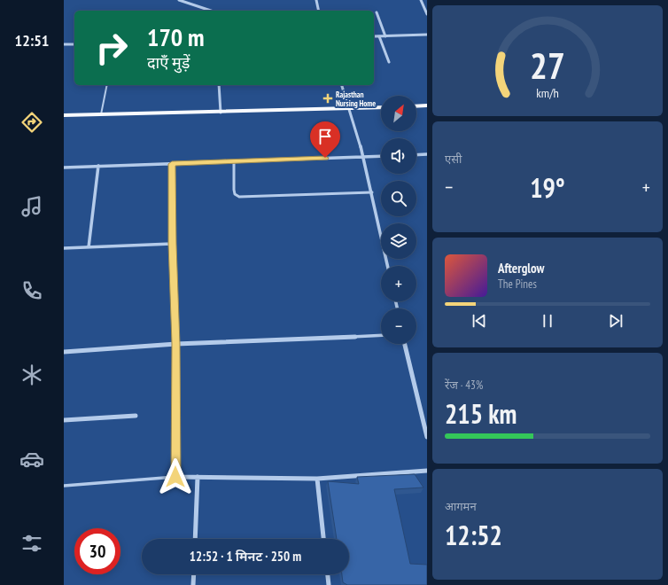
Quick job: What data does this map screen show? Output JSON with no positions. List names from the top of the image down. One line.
{"places":{"health":["Rajasthan Nursing Home"]},"north":"top right","page":{"tabs":"12:51","turn":["170 m","दाएँ मुड़ें"],"map_buttons":["+","−"],"tile":["एसी",["रेंज · 43%","215 km"],["आगमन","12:52"]],"heat":["−","19°","+"],"song":["Afterglow","The Pines"],"limit":"30","trip":"12:52 · 1 मिनट · 250 m","gauge":["27","km/h"]}}
